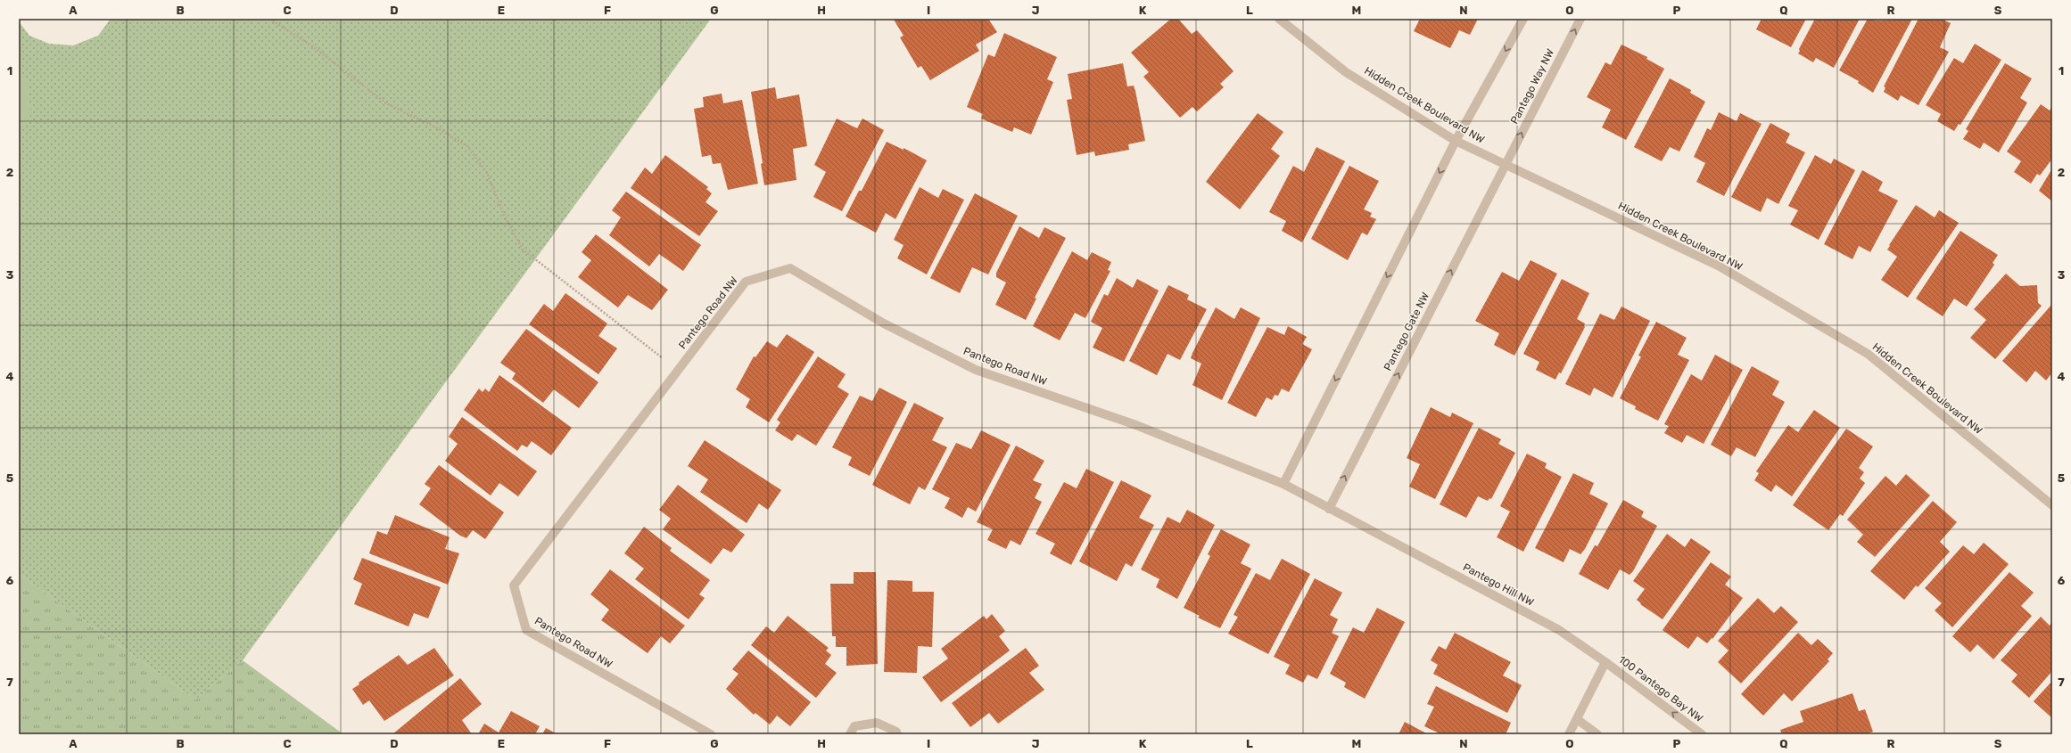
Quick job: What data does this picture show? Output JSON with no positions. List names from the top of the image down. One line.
{"streets":{"street":["Pantego Way NW","Hidden Creek Boulevard NW","Pantego Road NW","Pantego Gate NW","Pantego Hill NW","100 Pantego Bay NW"]},"crossings":[["Pantego Way NW","Hidden Creek Boulevard NW"],["Pantego Way NW","Pantego Gate NW"],["Hidden Creek Boulevard NW","Pantego Gate NW"],["Pantego Road NW","Pantego Hill NW"],["Pantego Gate NW","Pantego Hill NW"],["Pantego Hill NW","100 Pantego Bay NW"]],"one_way":["100 Pantego Bay NW"],"grid":{"columns":["A","B","C","D","E","F","G","H","I","J","K","L","M","N","O","P","Q","R","S"],"rows":["1","2","3","4","5","6","7"]}}
